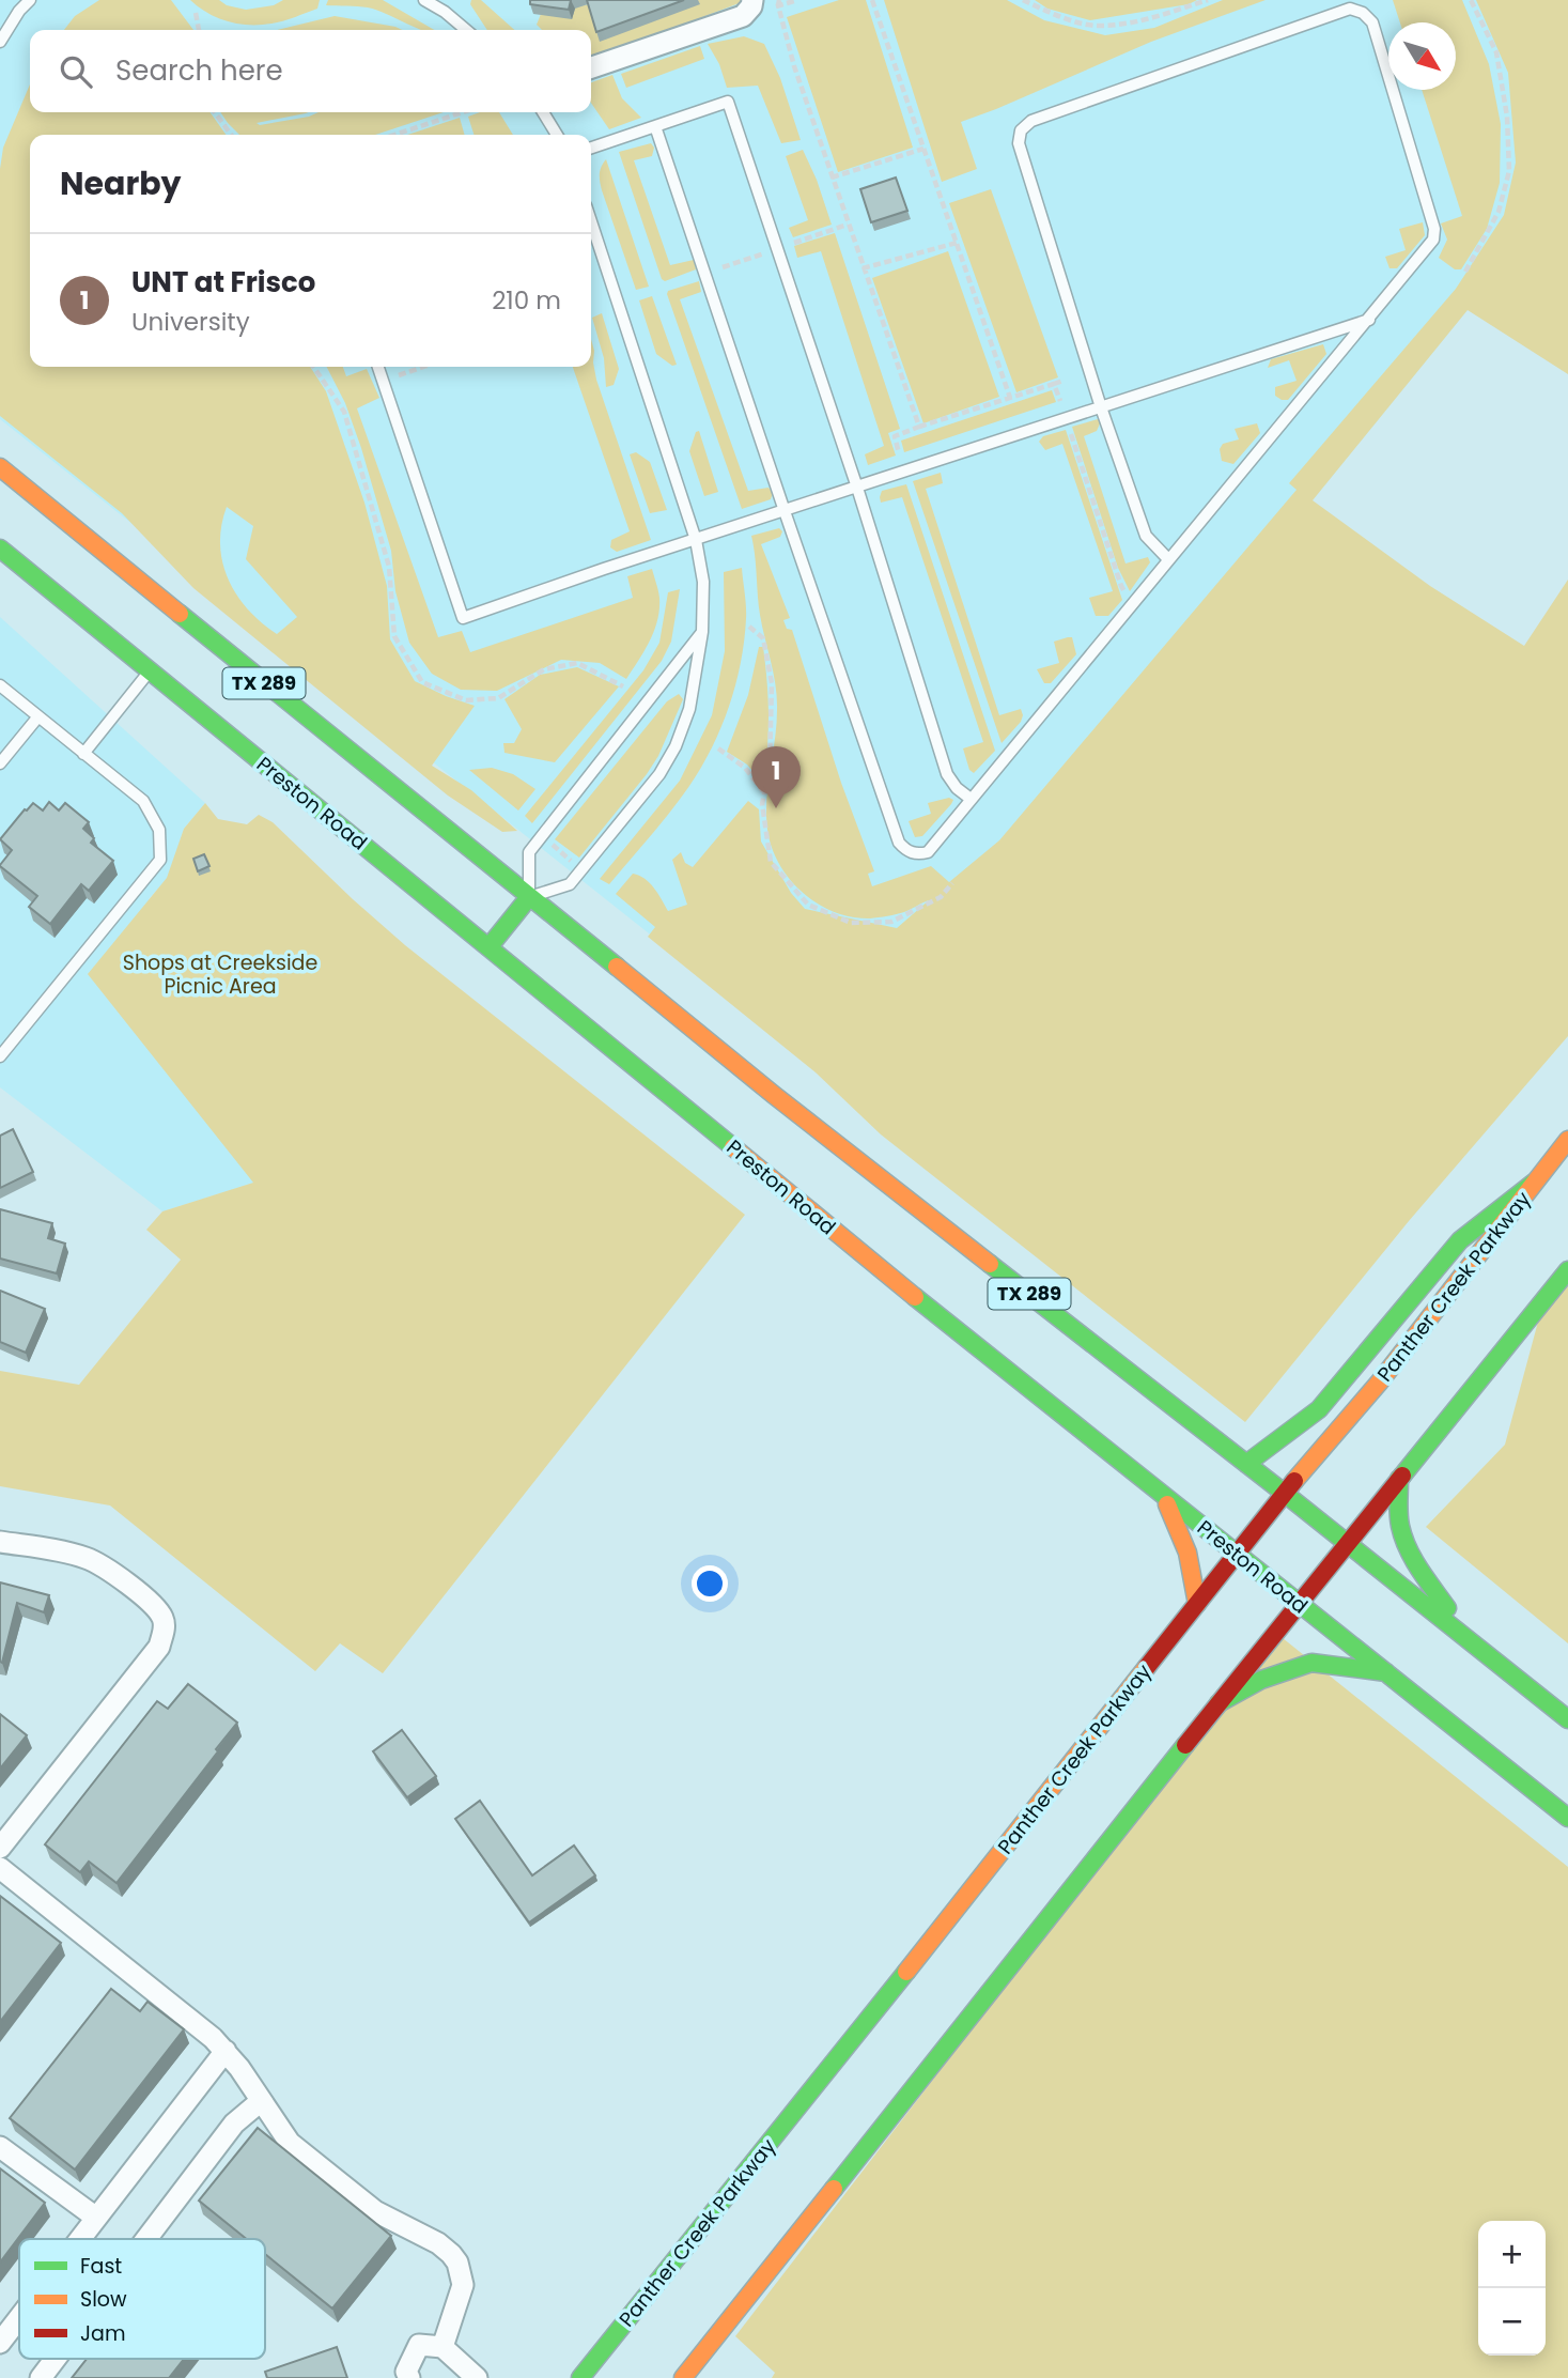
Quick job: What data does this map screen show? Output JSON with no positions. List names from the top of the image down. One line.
{"streets":{"main road":["TX 289","Preston Road","Panther Creek Parkway"]},"crossings":[["TX 289","Panther Creek Parkway"],["Preston Road","Panther Creek Parkway"]],"parks":["Shops at Creekside Picnic Area"],"legend":["Fast","Slow","Jam"],"north":"bottom right","page":{"search":"Search here","heading":"Nearby","list":[{"mark":"1","name":"UNT at Frisco","note":"University","value":"210 m"}],"pins":"1","map_buttons":["+","−"]}}
